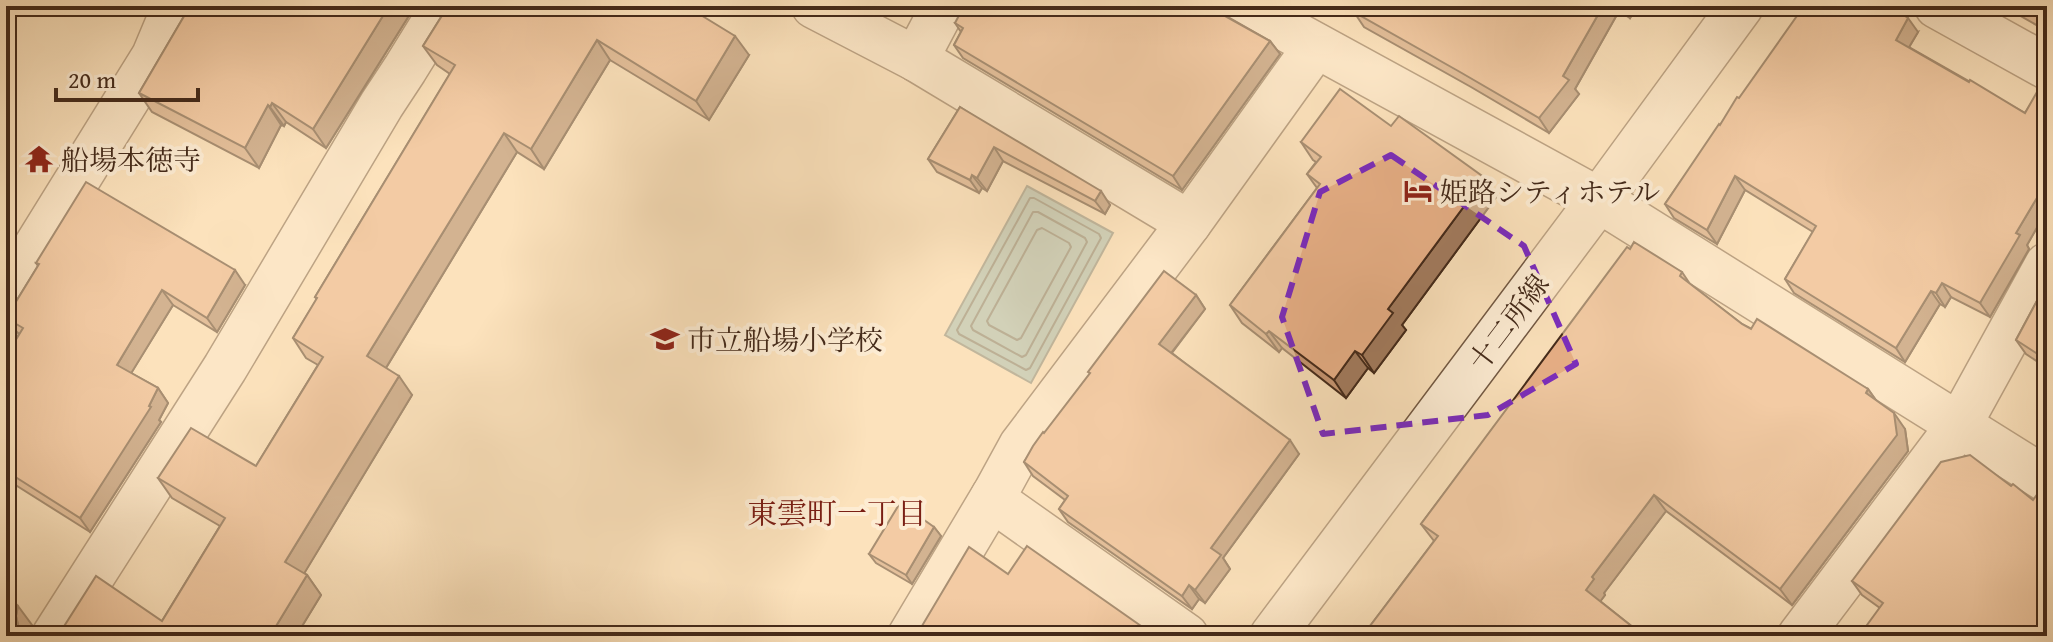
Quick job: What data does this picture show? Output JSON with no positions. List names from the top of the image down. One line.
{"streets":{"street":["十二所線"]},"districts":["東雲町一丁目"],"places":{"temple":["船場本徳寺"],"hotel":["姫路シティホテル"],"school or university":["市立船場小学校"]},"scale_bar":"20 m"}
